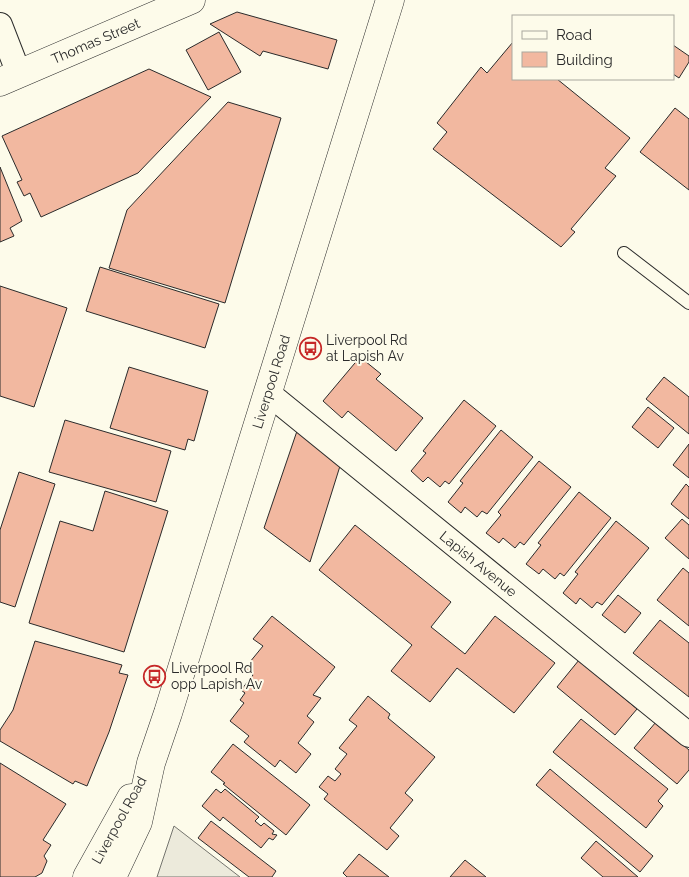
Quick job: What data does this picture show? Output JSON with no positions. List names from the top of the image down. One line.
{"streets":{"main road":["Thomas Street","Liverpool Road"],"street":["Lapish Avenue"]},"crossings":[["Liverpool Road","Lapish Avenue"]],"places":{"bus stop":["Liverpool Rd at Lapish Av","Liverpool Rd opp Lapish Av"]},"legend":["Road","Building"]}
